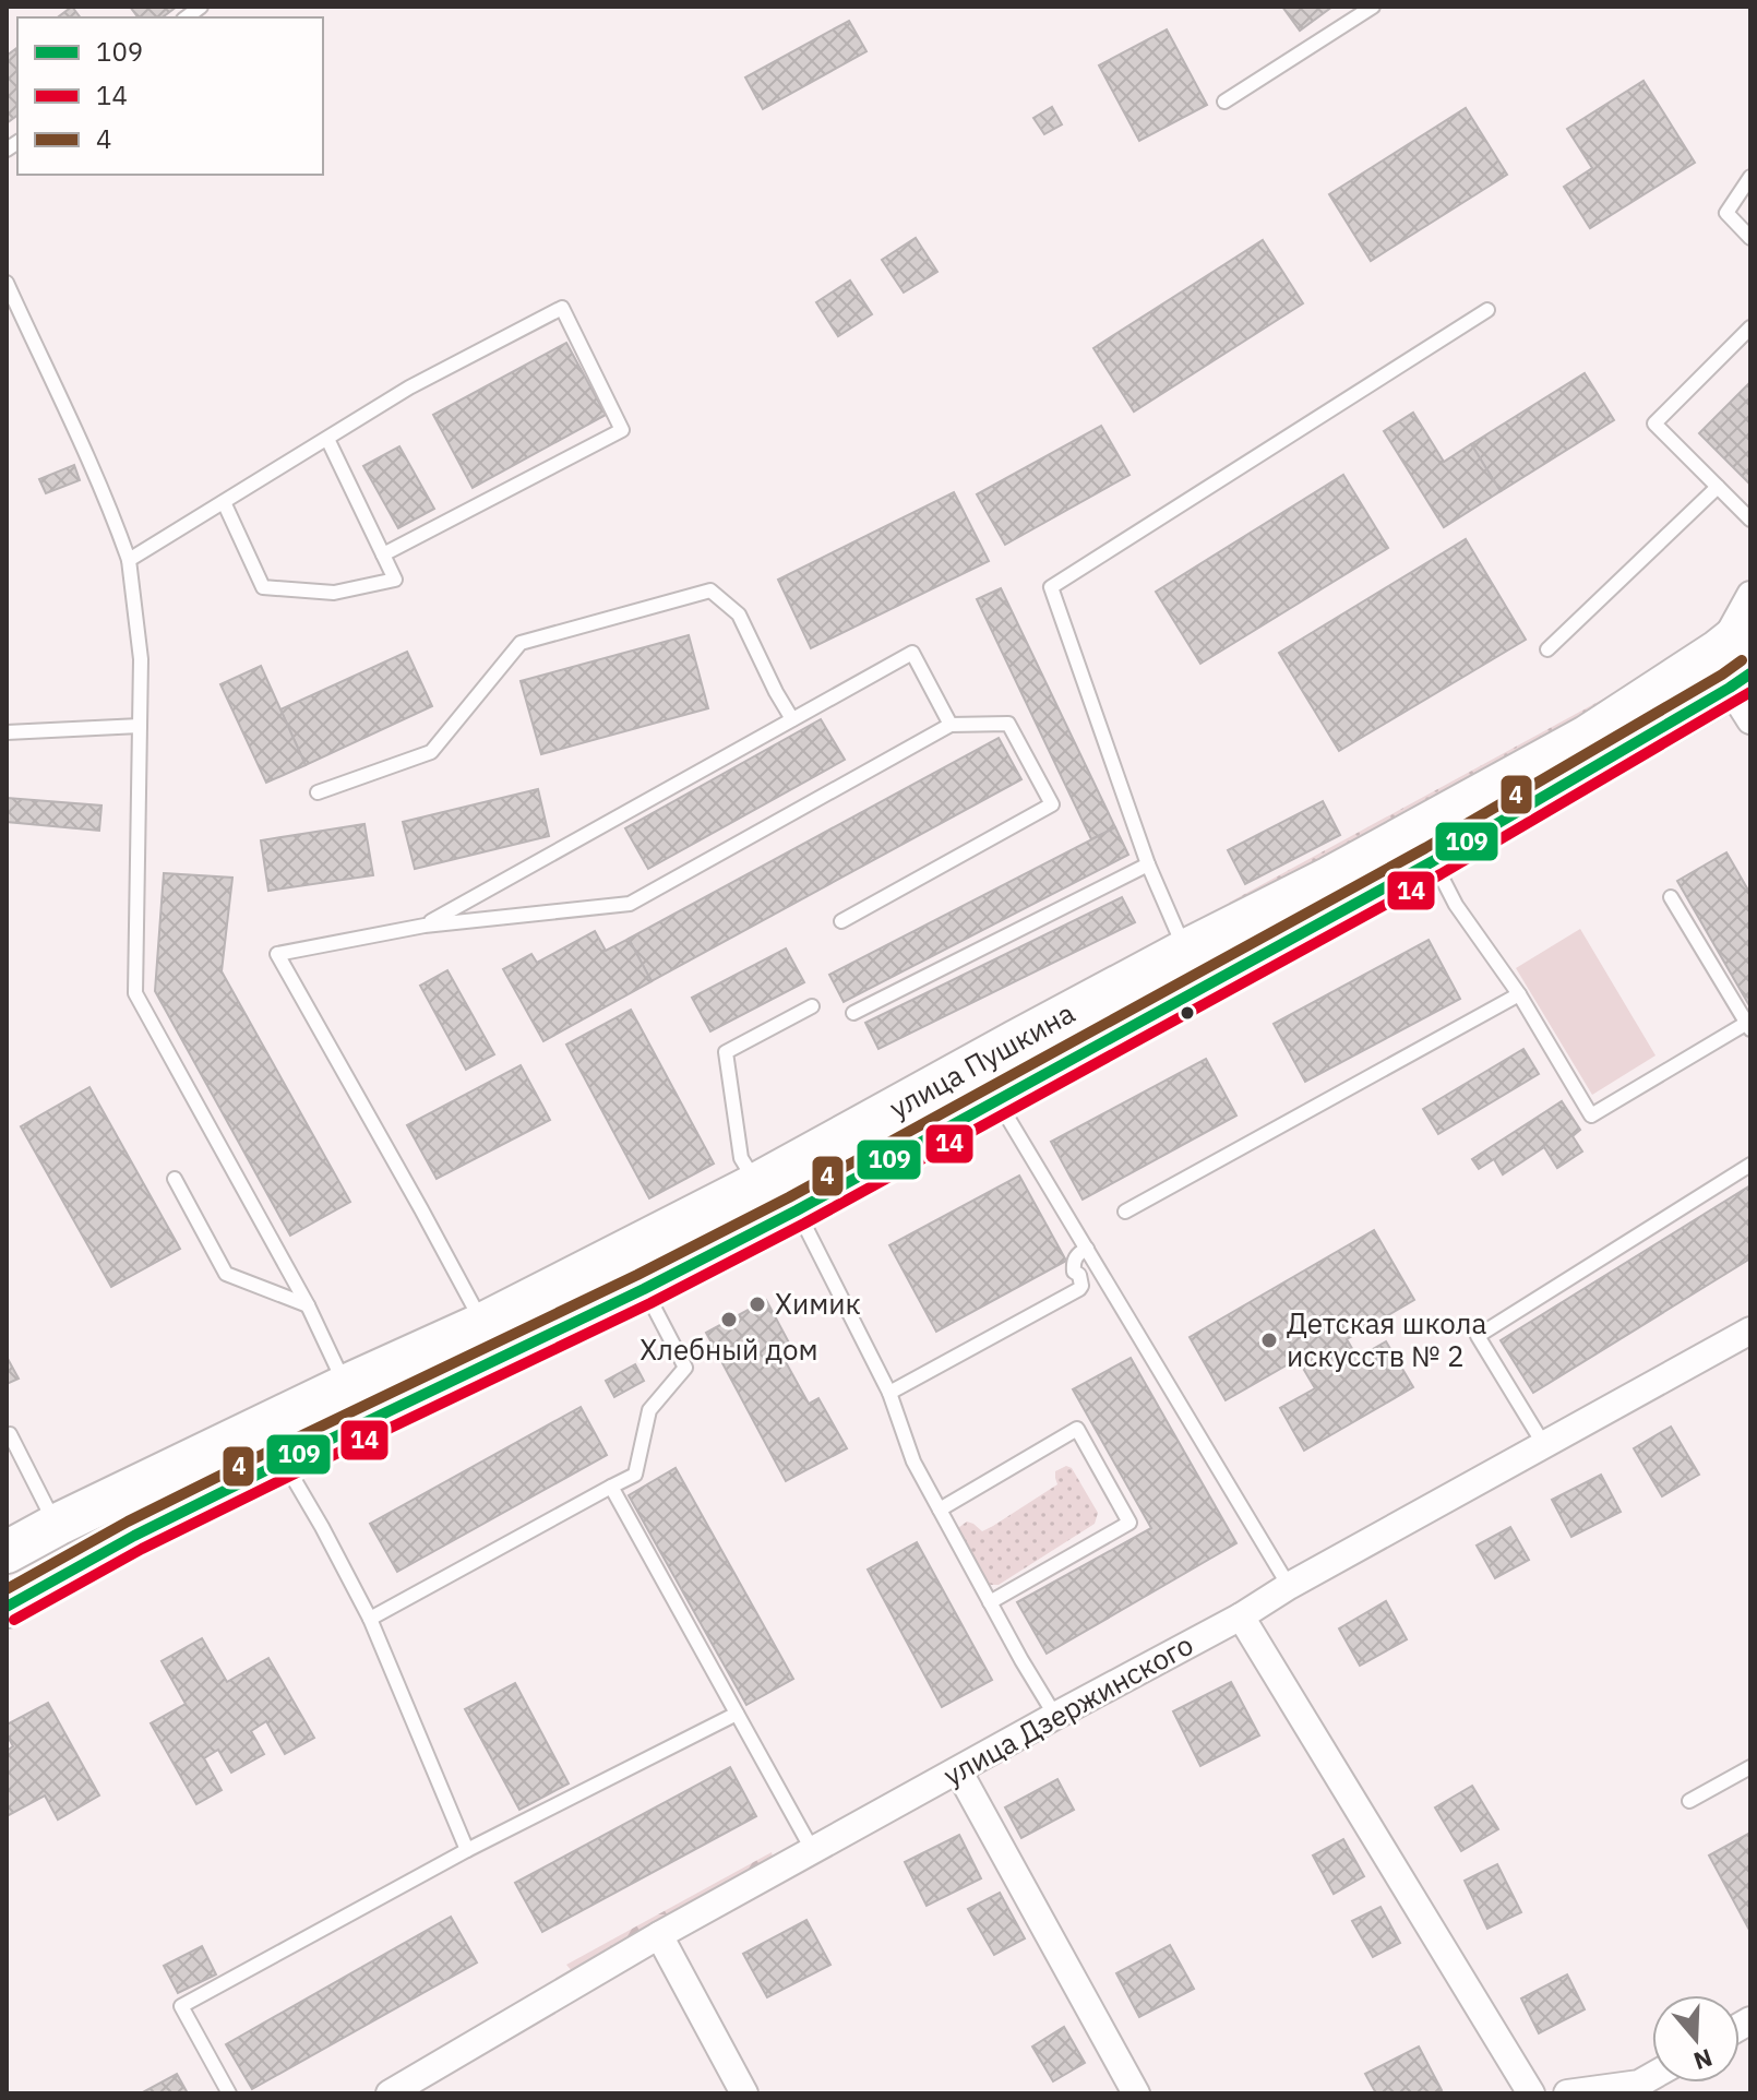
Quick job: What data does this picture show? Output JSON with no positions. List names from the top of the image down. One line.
{"streets":{"main road":["улица Пушкина"],"street":["улица Дзержинского"]},"places":["Химик","Хлебный дом","Детская школа искусств № 2"],"lines":["transit line 4","transit line 109","transit line 14"],"legend":["109","14","4"],"north":"bottom"}
